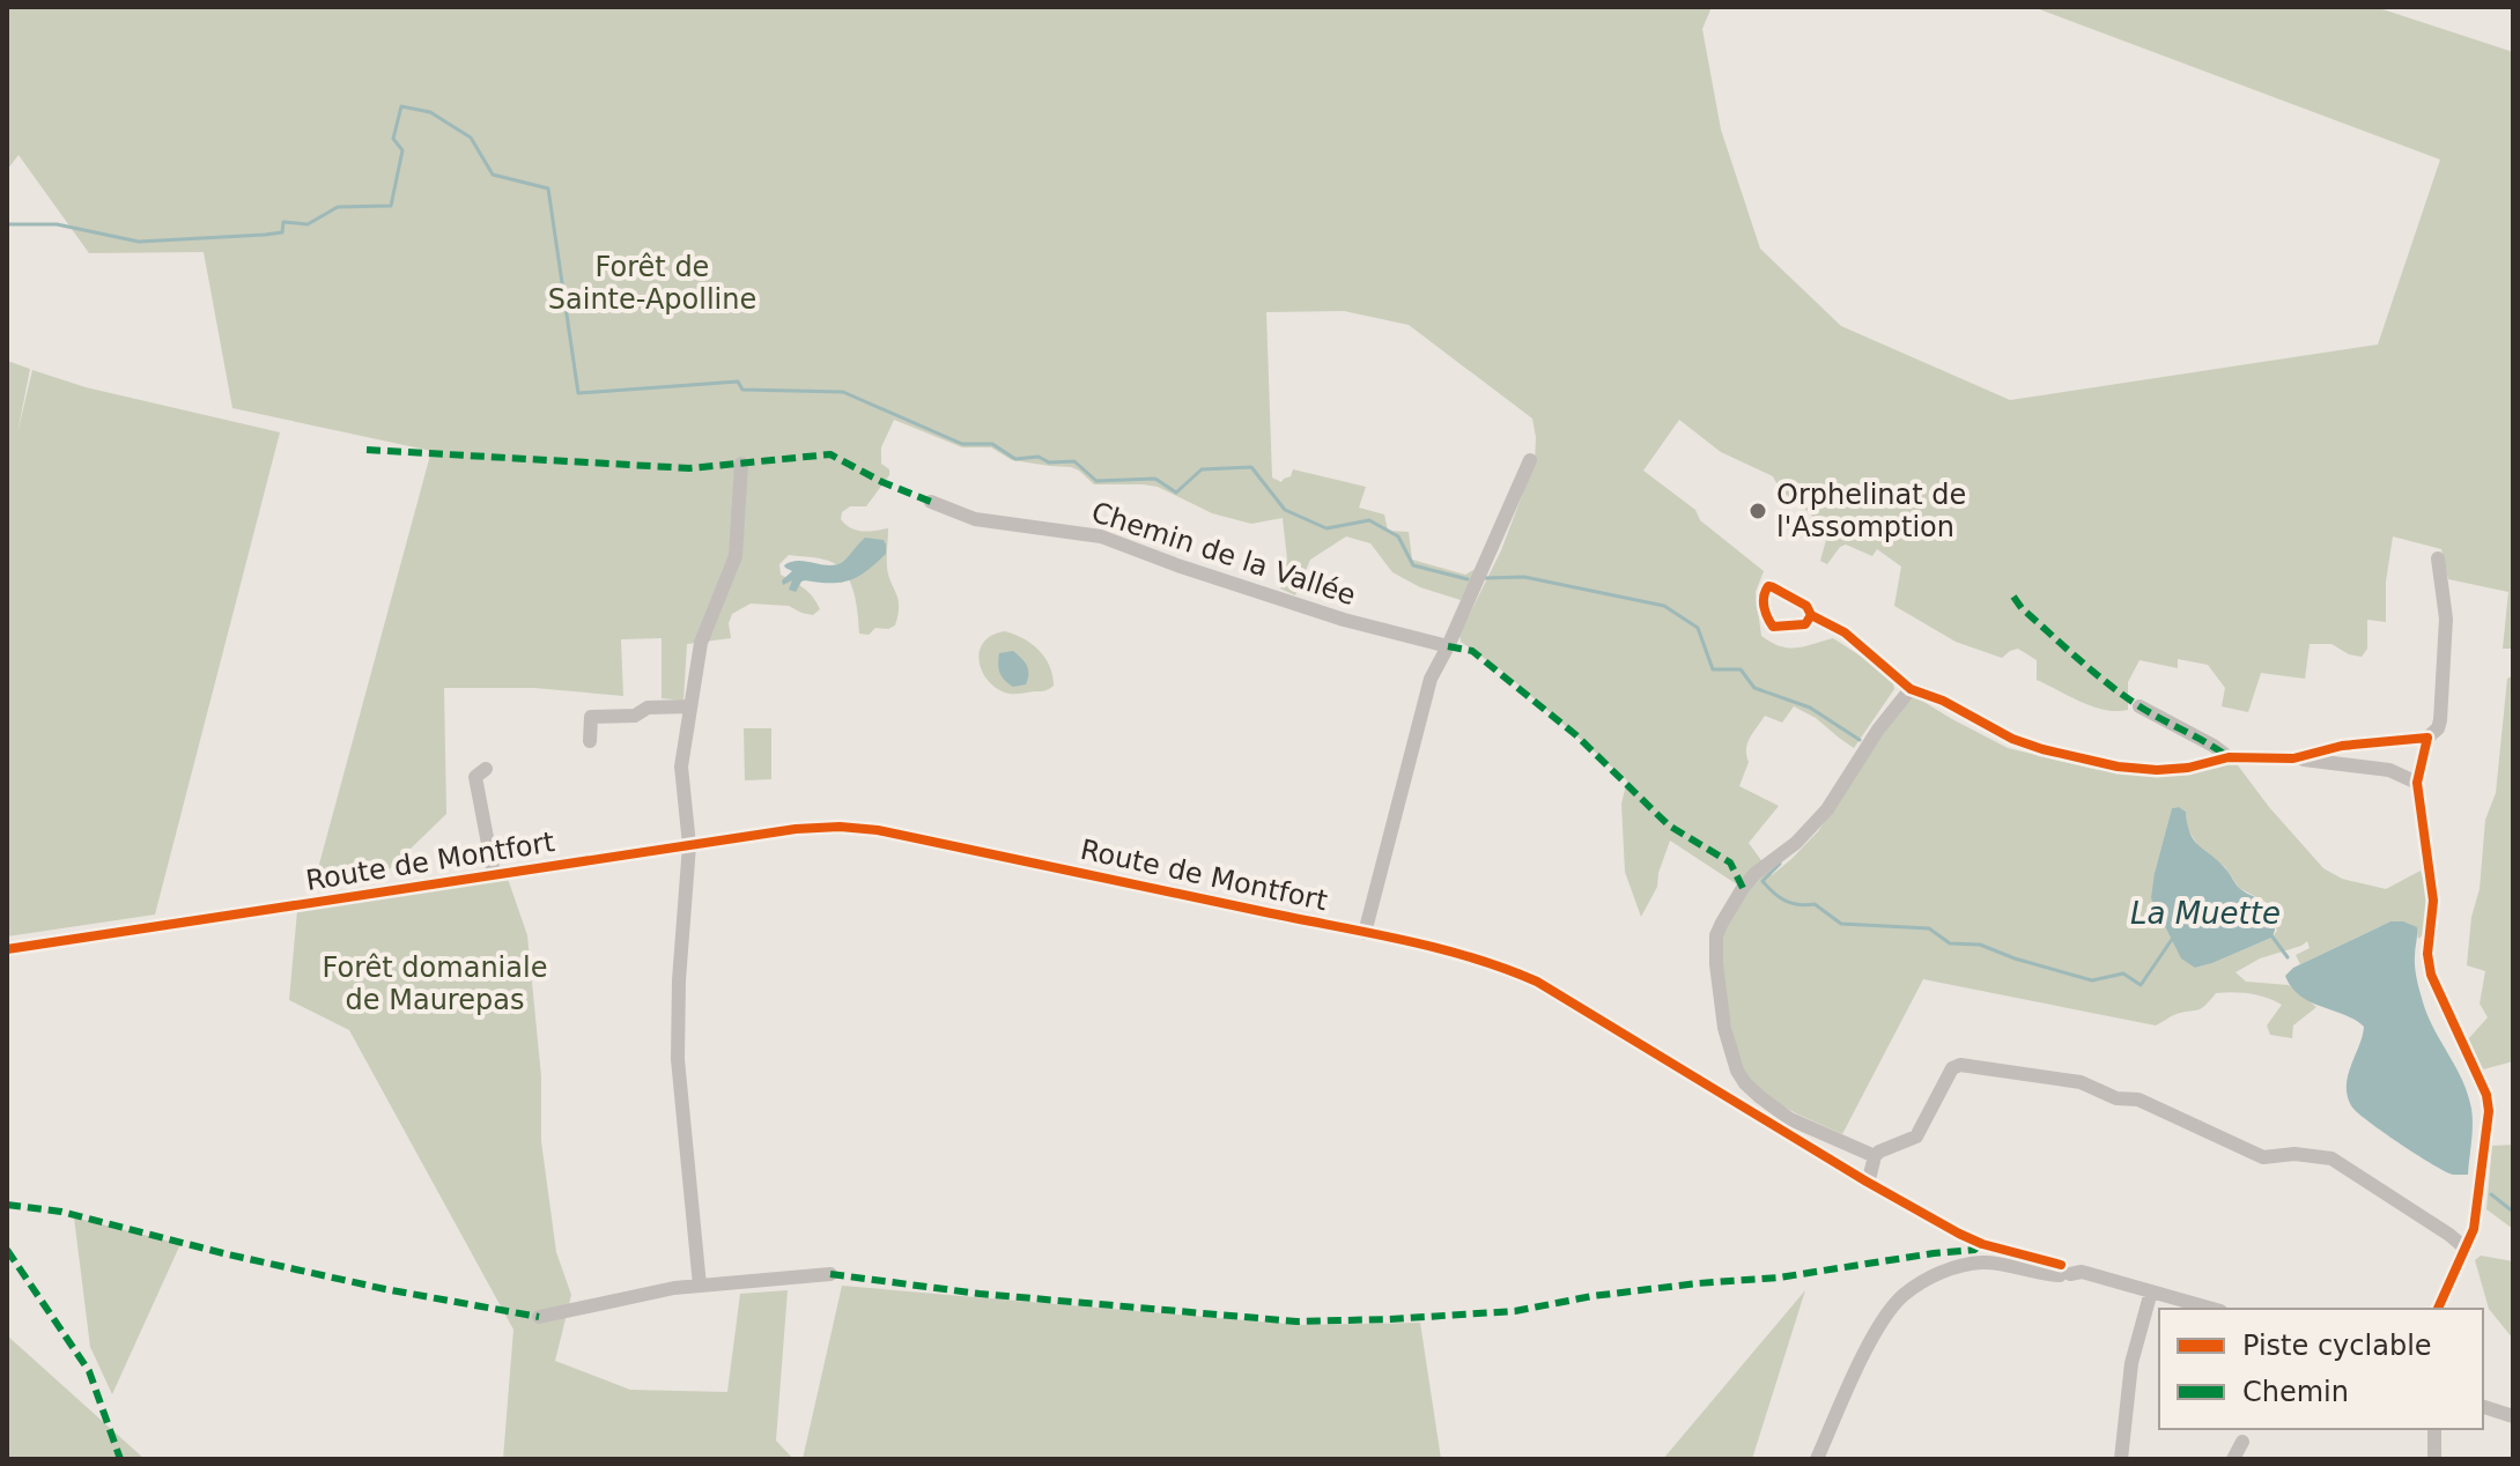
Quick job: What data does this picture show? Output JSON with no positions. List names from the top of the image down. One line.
{"streets":{"street":["Chemin de la Vallée","Route de Montfort"]},"water":["La Muette"],"parks":["Forêt de Sainte-Apolline","Forêt domaniale de Maurepas"],"places":["Orphelinat de l'Assomption"],"legend":["Piste cyclable","Chemin"]}
